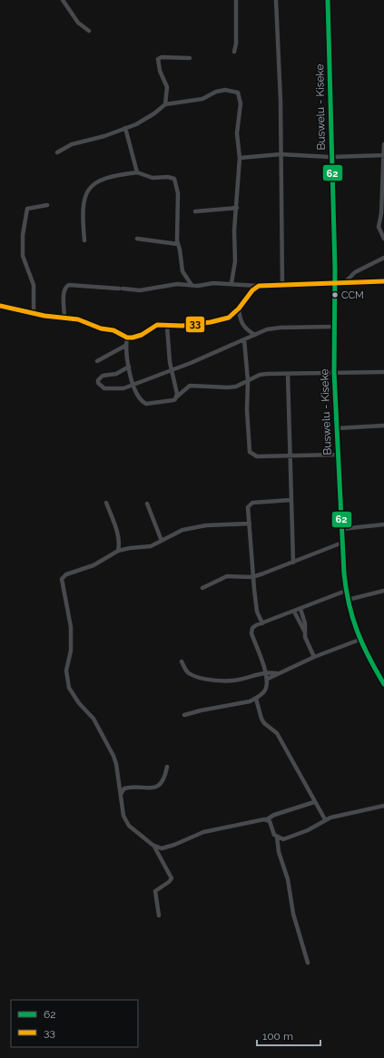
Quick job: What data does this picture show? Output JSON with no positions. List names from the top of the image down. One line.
{"streets":{"main road":["Buswelu - Kiseke"]},"places":["CCM"],"lines":["transit line 62","transit line 33"],"legend":["62","33"],"scale_bar":"100 m"}
